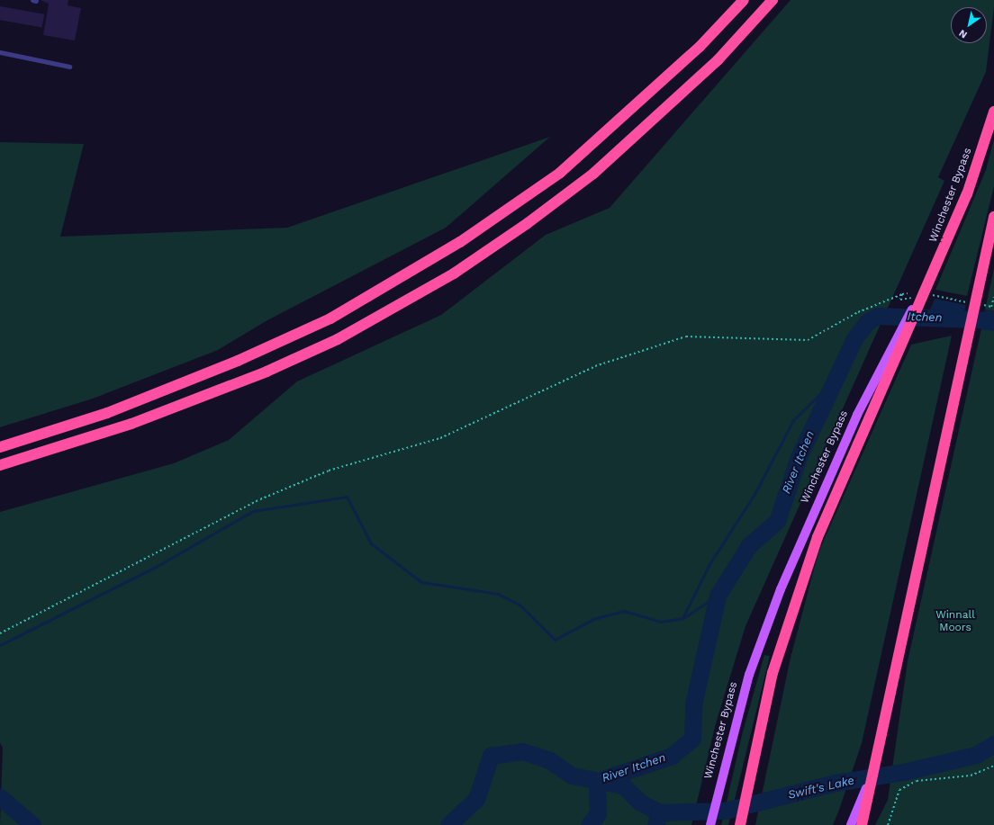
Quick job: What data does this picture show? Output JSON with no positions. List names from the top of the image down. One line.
{"streets":{"highway":["Winchester Bypass"]},"water":["Itchen","River Itchen","Swift's Lake"],"parks":["Winnall Moors"],"north":"bottom left"}
